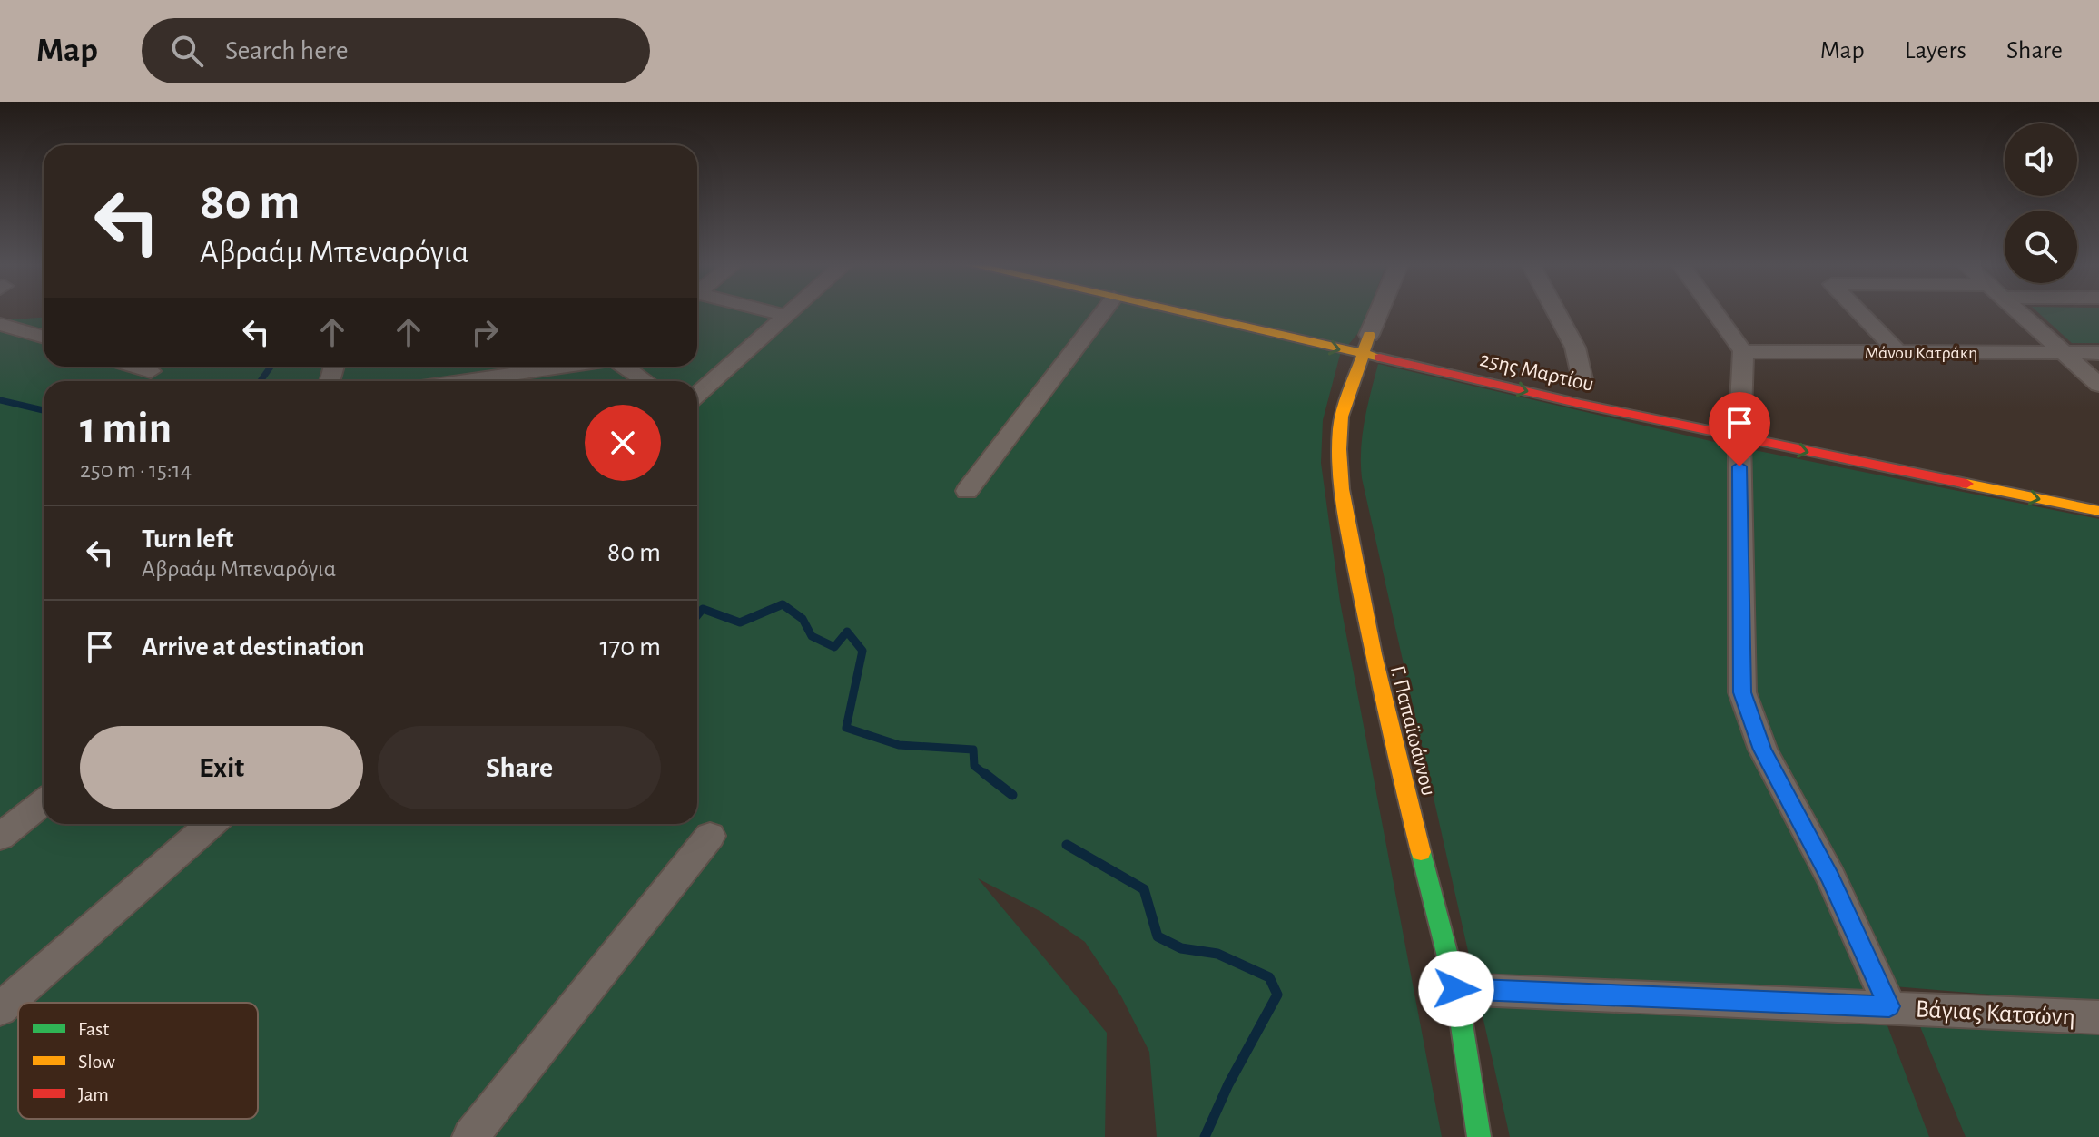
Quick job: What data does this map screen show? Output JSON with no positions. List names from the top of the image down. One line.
{"streets":{"street":["Μάνου Κατράκη","25ης Μαρτίου","Γ. Παπαϊωάννου","Βάγιας Κατσώνη"]},"crossings":[["25ης Μαρτίου","Γ. Παπαϊωάννου"],["Γ. Παπαϊωάννου","Βάγιας Κατσώνη"]],"one_way":["25ης Μαρτίου"],"legend":["Fast","Slow","Jam"],"page":{"header":"Map","search":"Search here","nav":["Map","Layers","Share"],"turn":["80 m","Αβραάμ Μπεναρόγια"],"heading":["1 min","250 m · 15:14"],"list":[{"name":"Turn left","note":"Αβραάμ Μπεναρόγια","value":"80 m"},{"name":"Arrive at destination","value":"170 m"}],"buttons":["Exit","Share"]}}
